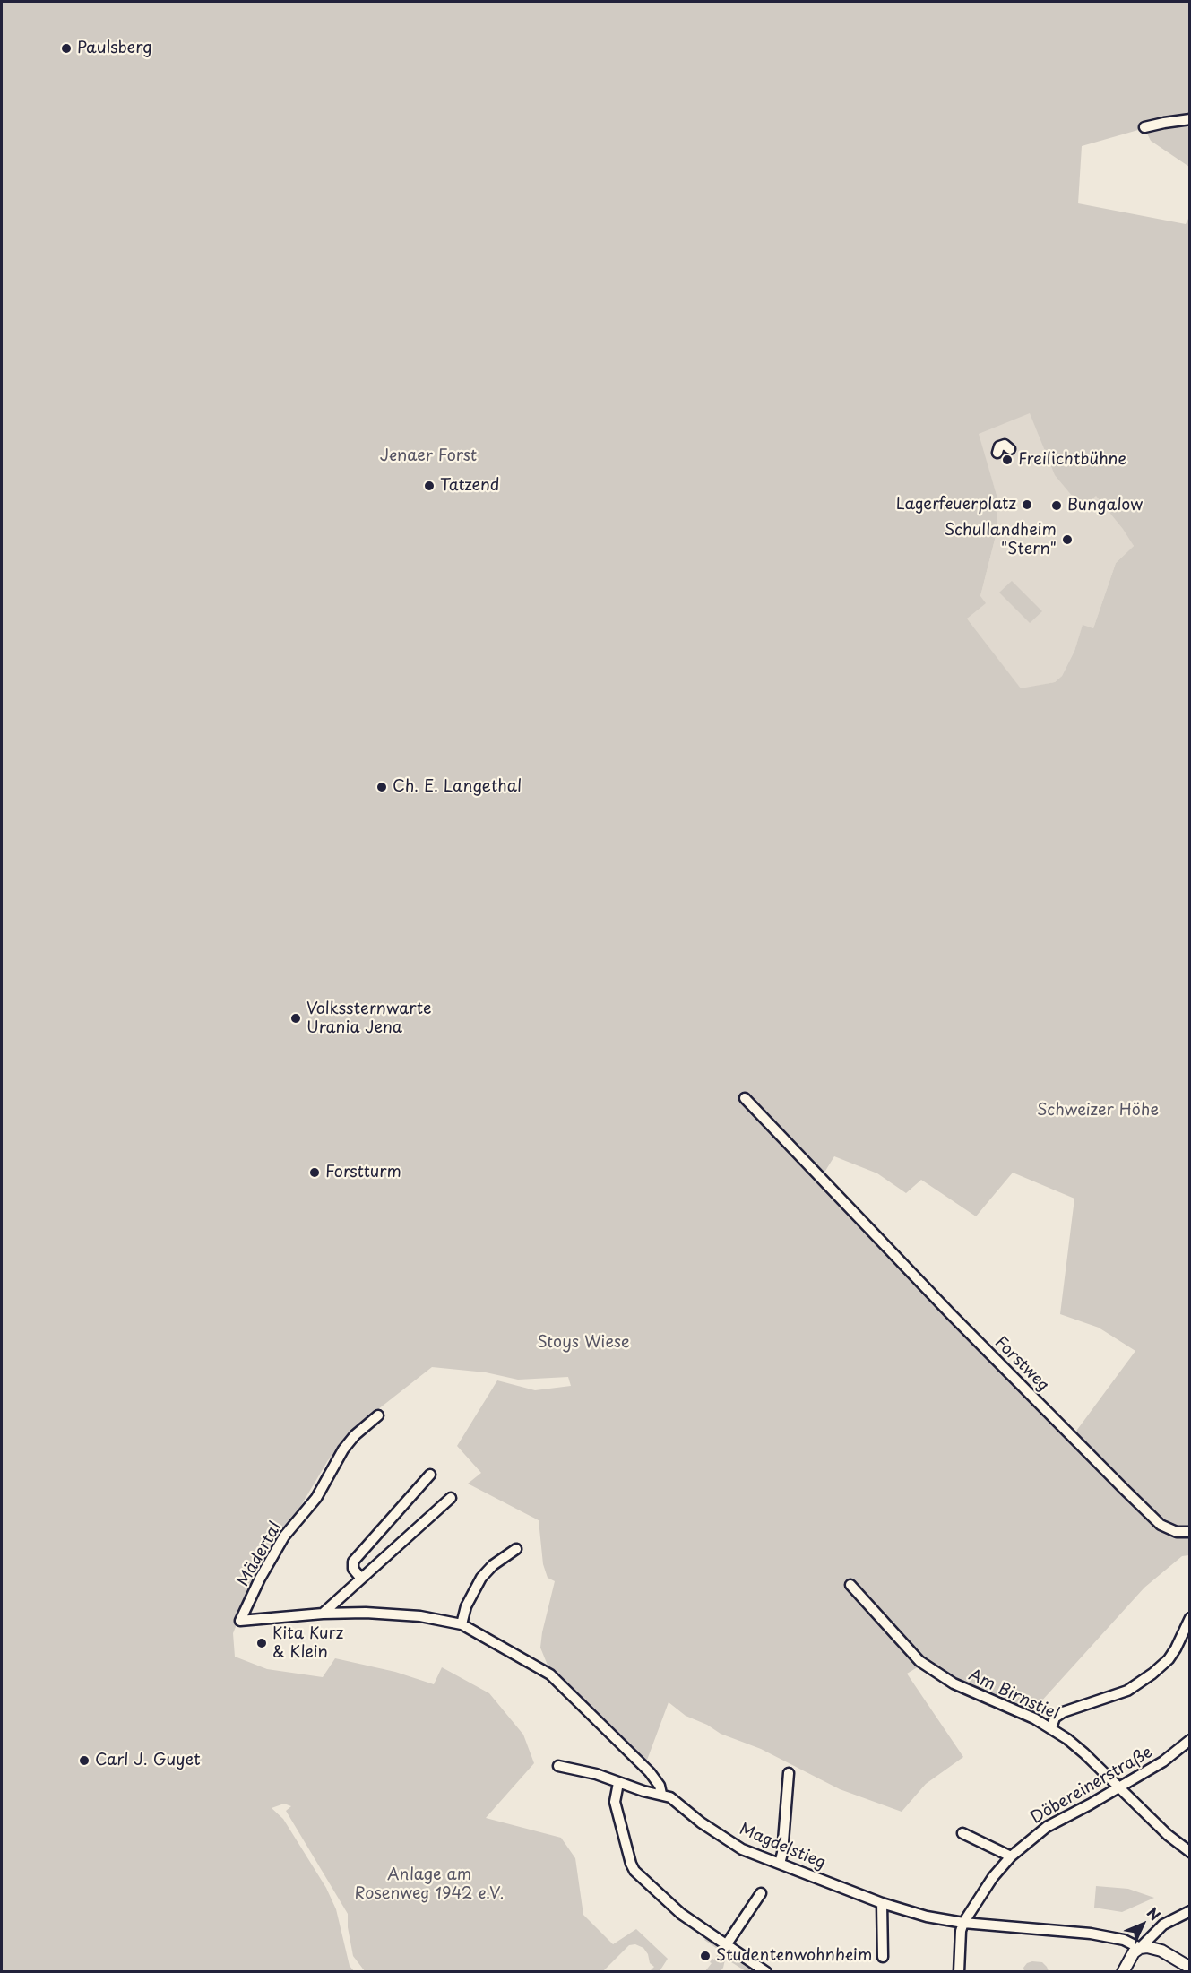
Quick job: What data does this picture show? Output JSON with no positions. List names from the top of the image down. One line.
{"streets":{"main road":["Magdelstieg"],"street":["Forstweg","Mädertal","Am Birnstiel","Döbereinerstraße"]},"crossings":[["Mädertal","Magdelstieg"],["Am Birnstiel","Döbereinerstraße"],["Döbereinerstraße","Magdelstieg"]],"parks":["Jenaer Forst","Schweizer Höhe","Stoys Wiese","Anlage am Rosenweg 1942 e.V."],"places":["Paulsberg","Freilichtbühne","Tatzend","Lagerfeuerplatz","Bungalow","Schullandheim \"Stern\"","Ch. E. Langethal","Volkssternwarte Urania Jena","Forstturm","Kita Kurz & Klein","Carl J. Guyet","Studentenwohnheim"],"north":"top right"}
